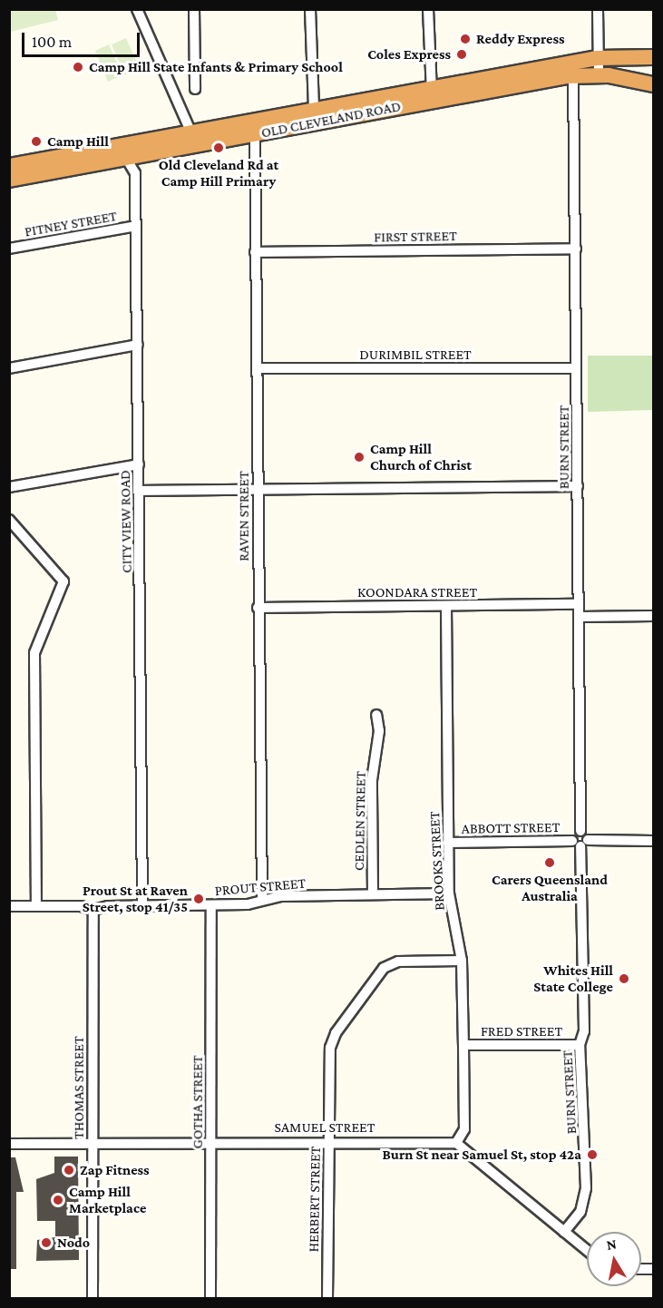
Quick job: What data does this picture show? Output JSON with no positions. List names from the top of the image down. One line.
{"streets":{"highway":["OLD CLEVELAND ROAD"],"street":["PITNEY STREET","FIRST STREET","DURIMBIL STREET","BURN STREET","RAVEN STREET","CITY VIEW ROAD","KOONDARA STREET","CEDLEN STREET","ABBOTT STREET","BROOKS STREET","PROUT STREET","FRED STREET","THOMAS STREET","GOTHA STREET","SAMUEL STREET","HERBERT STREET"]},"crossings":[["OLD CLEVELAND ROAD","BURN STREET"],["OLD CLEVELAND ROAD","RAVEN STREET"],["OLD CLEVELAND ROAD","CITY VIEW ROAD"],["PITNEY STREET","CITY VIEW ROAD"],["FIRST STREET","BURN STREET"],["FIRST STREET","RAVEN STREET"],["DURIMBIL STREET","BURN STREET"],["DURIMBIL STREET","RAVEN STREET"],["BURN STREET","KOONDARA STREET"],["BURN STREET","ABBOTT STREET"],["BURN STREET","FRED STREET"],["RAVEN STREET","KOONDARA STREET"],["RAVEN STREET","PROUT STREET"],["CITY VIEW ROAD","PROUT STREET"],["KOONDARA STREET","BROOKS STREET"],["CEDLEN STREET","PROUT STREET"],["ABBOTT STREET","BROOKS STREET"],["BROOKS STREET","PROUT STREET"],["BROOKS STREET","FRED STREET"],["BROOKS STREET","SAMUEL STREET"],["BROOKS STREET","HERBERT STREET"],["PROUT STREET","THOMAS STREET"],["PROUT STREET","GOTHA STREET"],["THOMAS STREET","SAMUEL STREET"],["GOTHA STREET","SAMUEL STREET"],["SAMUEL STREET","HERBERT STREET"]],"places":["Reddy Express","Coles Express","Camp Hill State Infants & Primary School","Camp Hill","Old Cleveland Rd at Camp Hill Primary","Camp Hill Church of Christ","Carers Queensland Australia","Prout St at Raven Street, stop 41/35","Whites Hill State College","Burn St near Samuel St, stop 42a","Zap Fitness","Camp Hill Marketplace","Nodo"],"scale_bar":"100 m","north":"top"}
